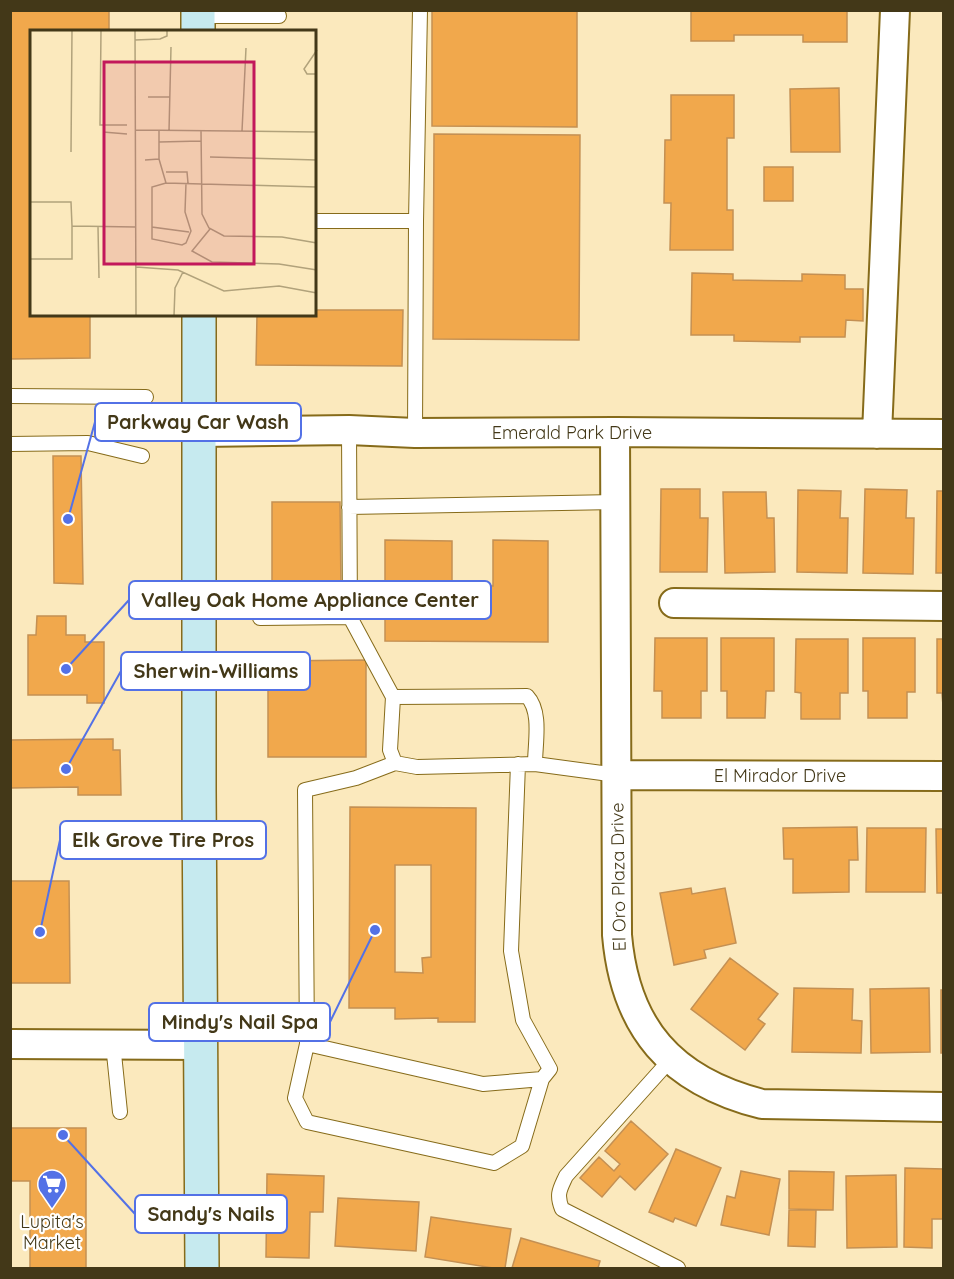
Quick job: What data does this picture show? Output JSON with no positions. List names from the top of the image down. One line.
{"streets":{"street":["Emerald Park Drive","El Mirador Drive","El Oro Plaza Drive"]},"crossings":[["Emerald Park Drive","El Oro Plaza Drive"],["El Mirador Drive","El Oro Plaza Drive"]],"places":{"other":["Parkway Car Wash","Valley Oak Home Appliance Center","Sherwin-Williams","Mindy's Nail Spa","Elk Grove Tire Pros","Sandy's Nails"],"supermarket":["Lupita's Market"]}}
